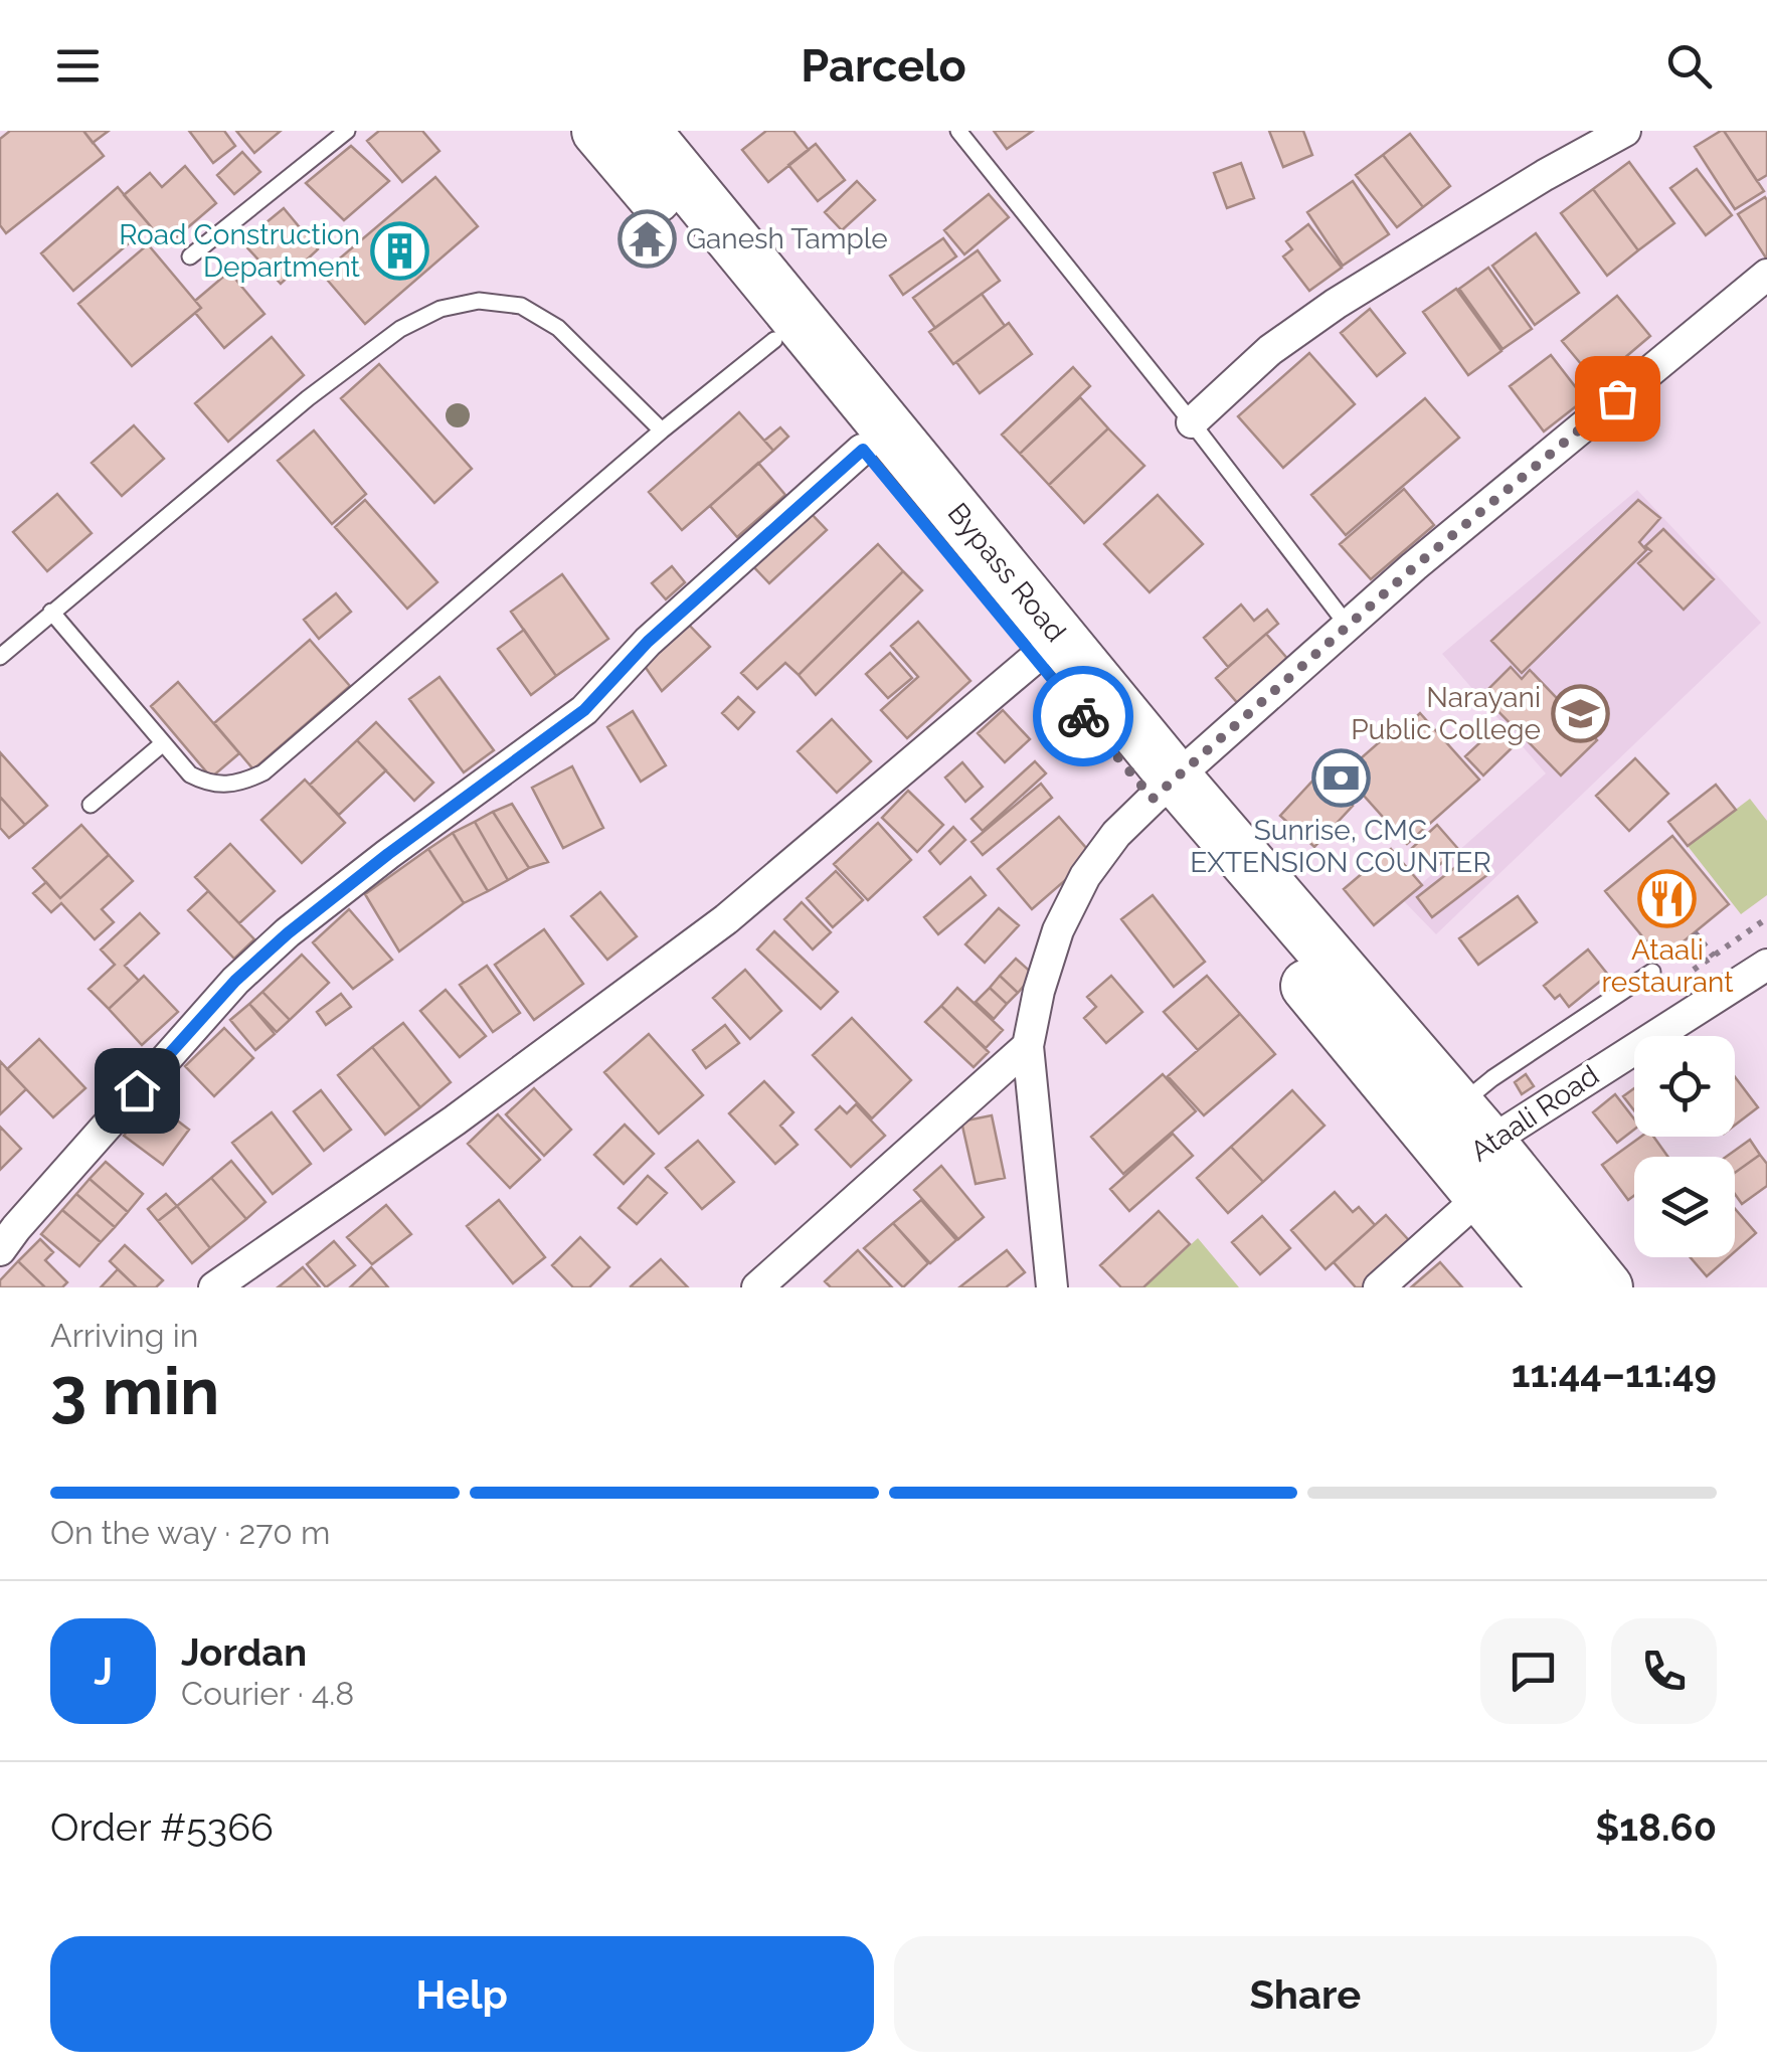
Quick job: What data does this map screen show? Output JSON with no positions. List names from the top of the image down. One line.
{"streets":{"highway":["Bypass Road"],"street":["Ataali Road"]},"crossings":[["Bypass Road","Ataali Road"]],"places":{"temple":["Ganesh Tample"],"building":["Road Construction Department"],"school or university":["Narayani Public College"],"bank":["Sunrise, CMC EXTENSION COUNTER"],"restaurant":["Ataali restaurant"]},"page":{"header":"Parcelo","heading":["3 min","Arriving in","11:44–11:49"],"panel":["Jordan","Courier · 4.8","Order #5366","$18.60"],"bar":"On the way · 270 m","round":"J","buttons":["Help","Share"]}}
